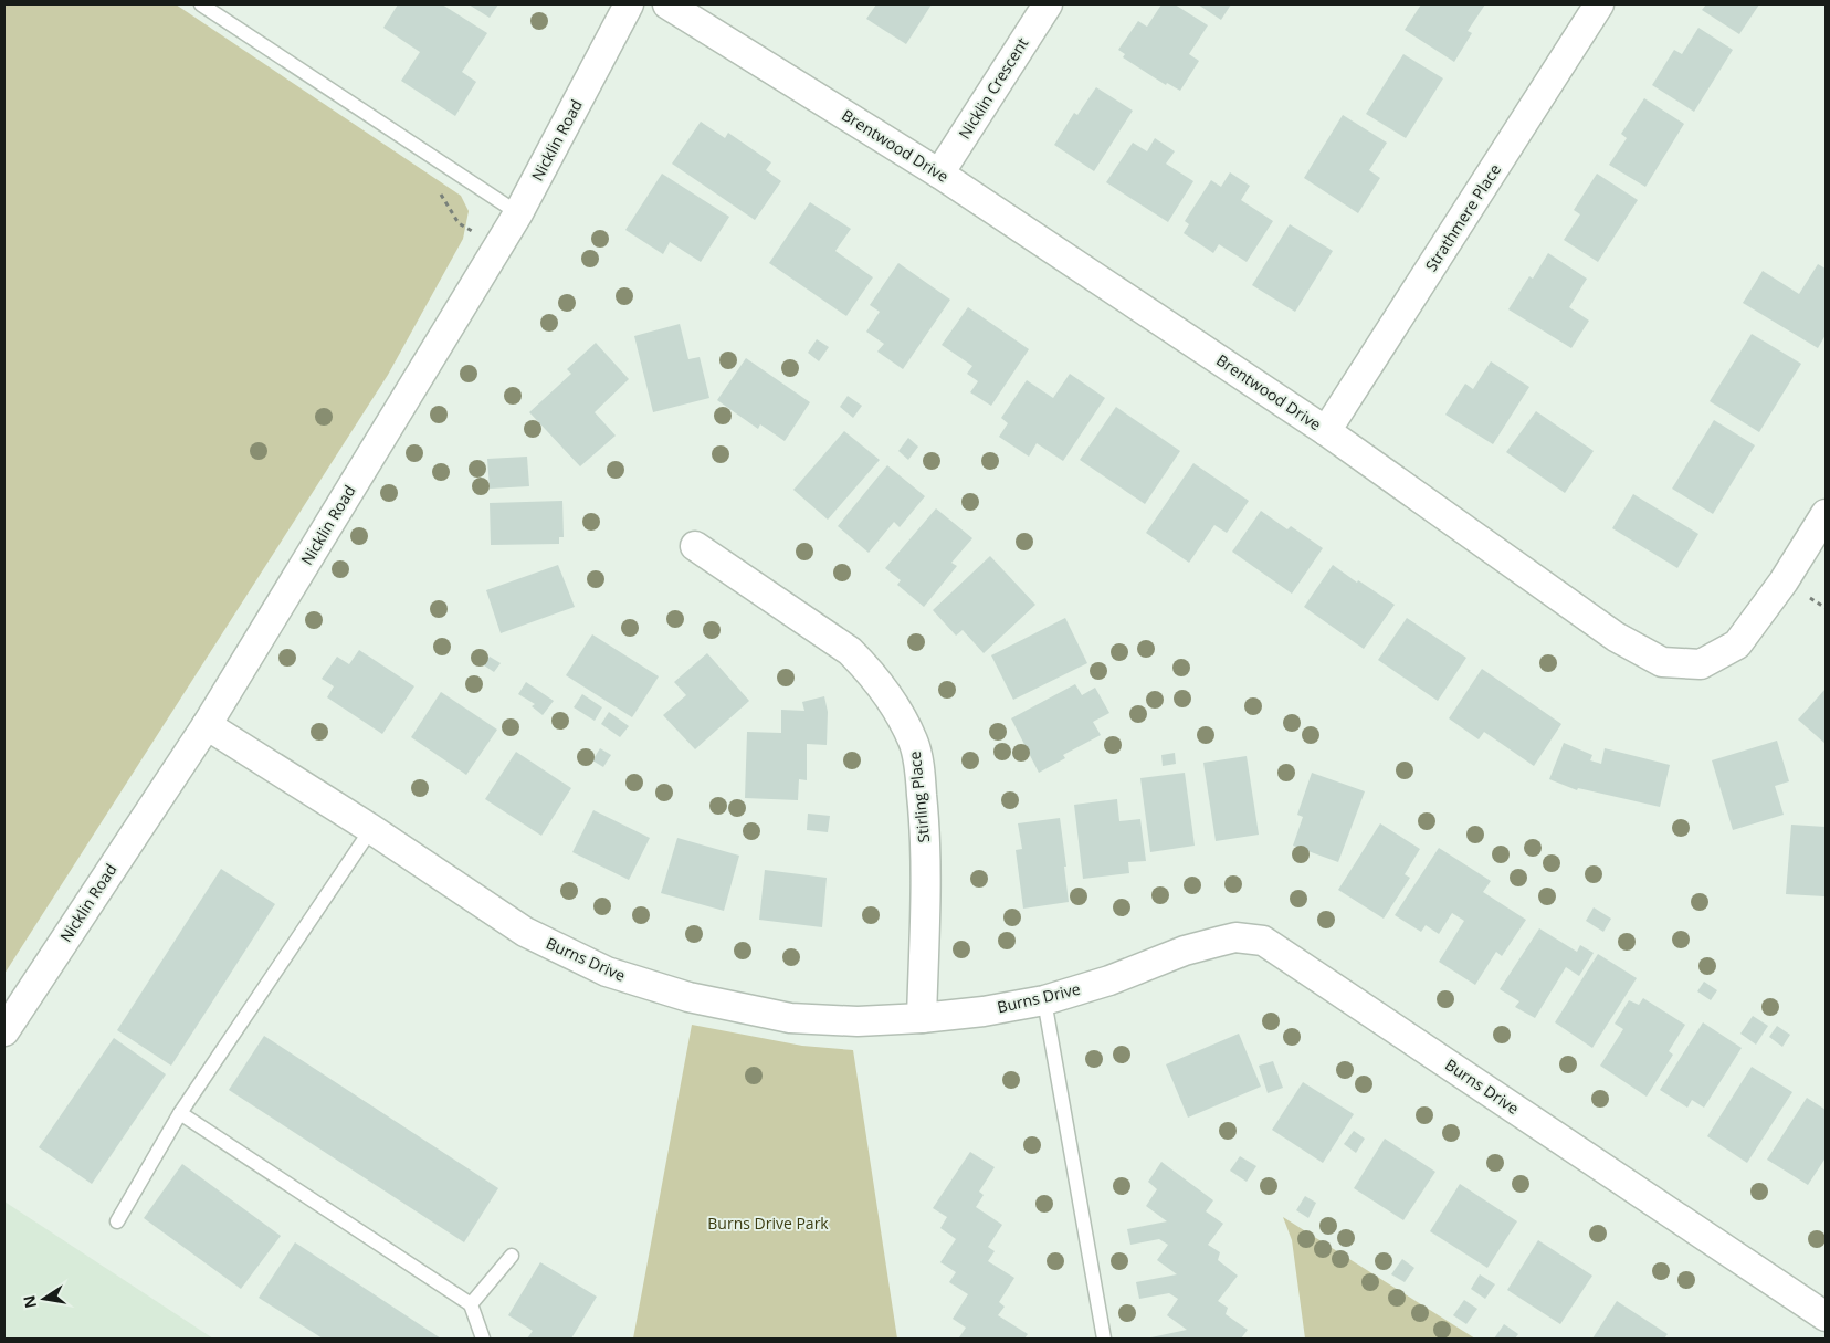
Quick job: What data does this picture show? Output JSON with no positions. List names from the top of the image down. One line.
{"streets":{"street":["Nicklin Crescent","Nicklin Road","Brentwood Drive","Strathmere Place","Stirling Place","Burns Drive"]},"crossings":[["Nicklin Crescent","Brentwood Drive"],["Nicklin Road","Burns Drive"],["Brentwood Drive","Strathmere Place"],["Stirling Place","Burns Drive"]],"parks":["Burns Drive Park"],"north":"left"}
